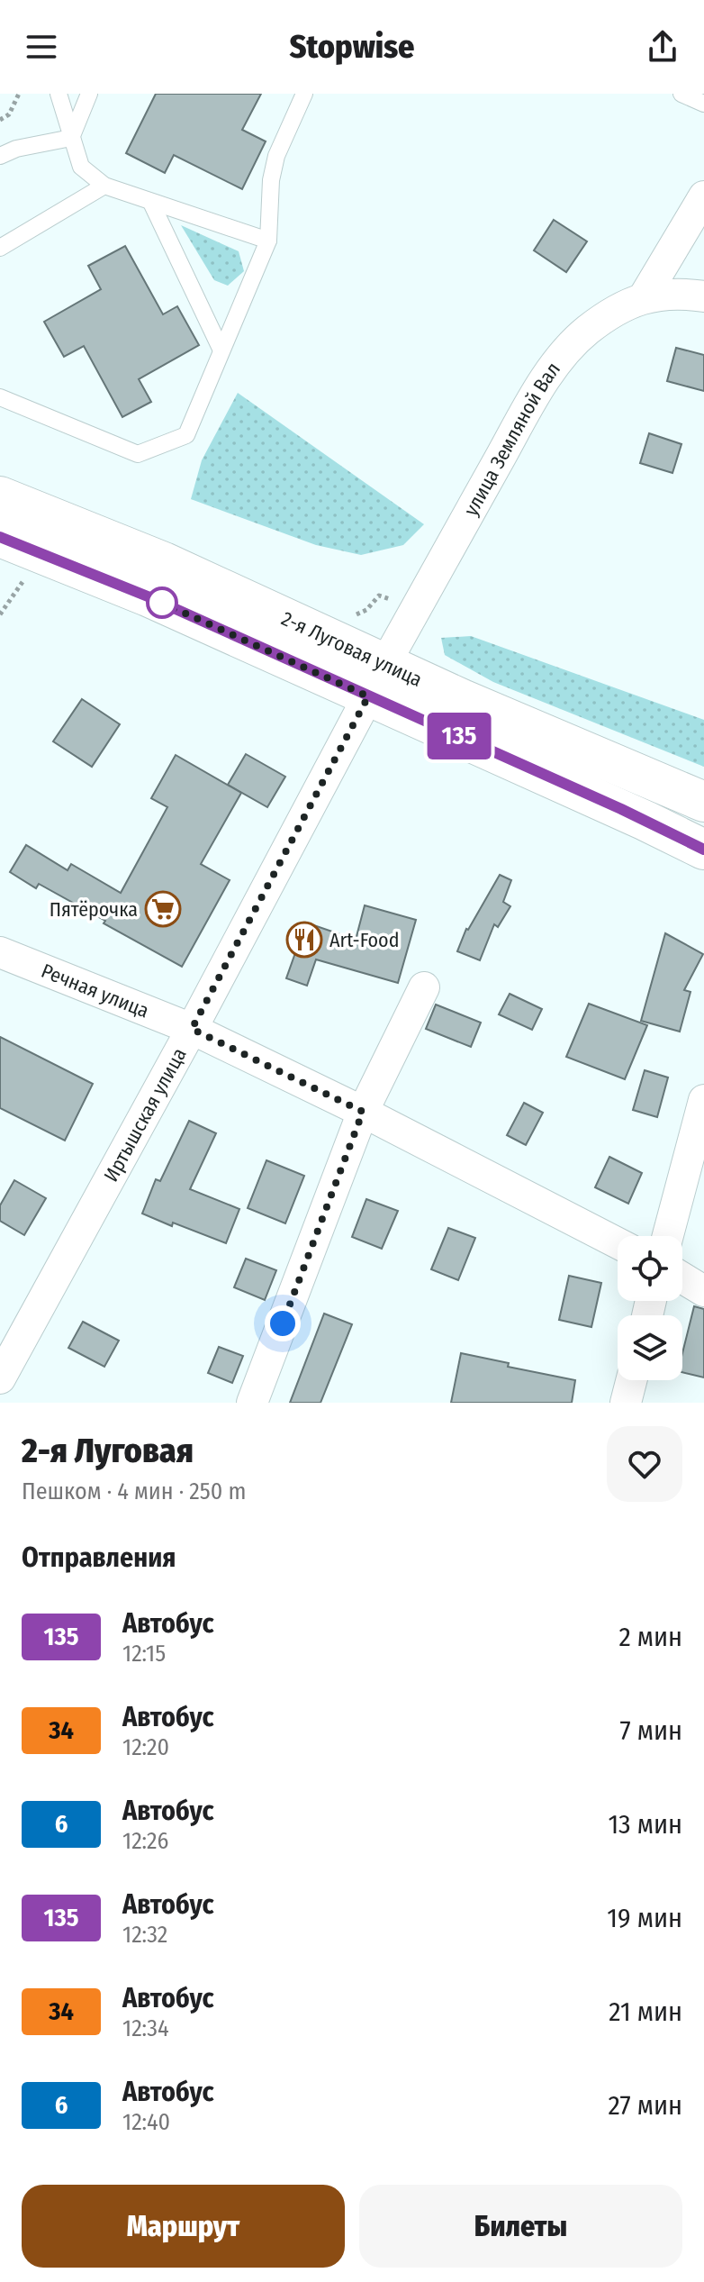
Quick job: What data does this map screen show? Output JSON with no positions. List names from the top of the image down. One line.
{"streets":{"main road":["2-я Луговая улица"],"street":["улица Земляной Вал","Речная улица","Иртышская улица"]},"crossings":[["улица Земляной Вал","2-я Луговая улица"],["улица Земляной Вал","Иртышская улица"],["2-я Луговая улица","Иртышская улица"],["Речная улица","Иртышская улица"]],"places":{"supermarket":["Пятёрочка"],"restaurant":["Art-Food"]},"lines":["bus line 135"],"page":{"header":"Stopwise","on_map":"135","heading":[["2-я Луговая","Пешком · 4 мин · 250 m"],"Отправления"],"list":[{"mark":"135","name":"Автобус","note":"12:15","value":"2 мин"},{"mark":"34","name":"Автобус","note":"12:20","value":"7 мин"},{"mark":"6","name":"Автобус","note":"12:26","value":"13 мин"},{"mark":"135","name":"Автобус","note":"12:32","value":"19 мин"},{"mark":"34","name":"Автобус","note":"12:34","value":"21 мин"},{"mark":"6","name":"Автобус","note":"12:40","value":"27 мин"}],"buttons":["Маршрут","Билеты"]}}
